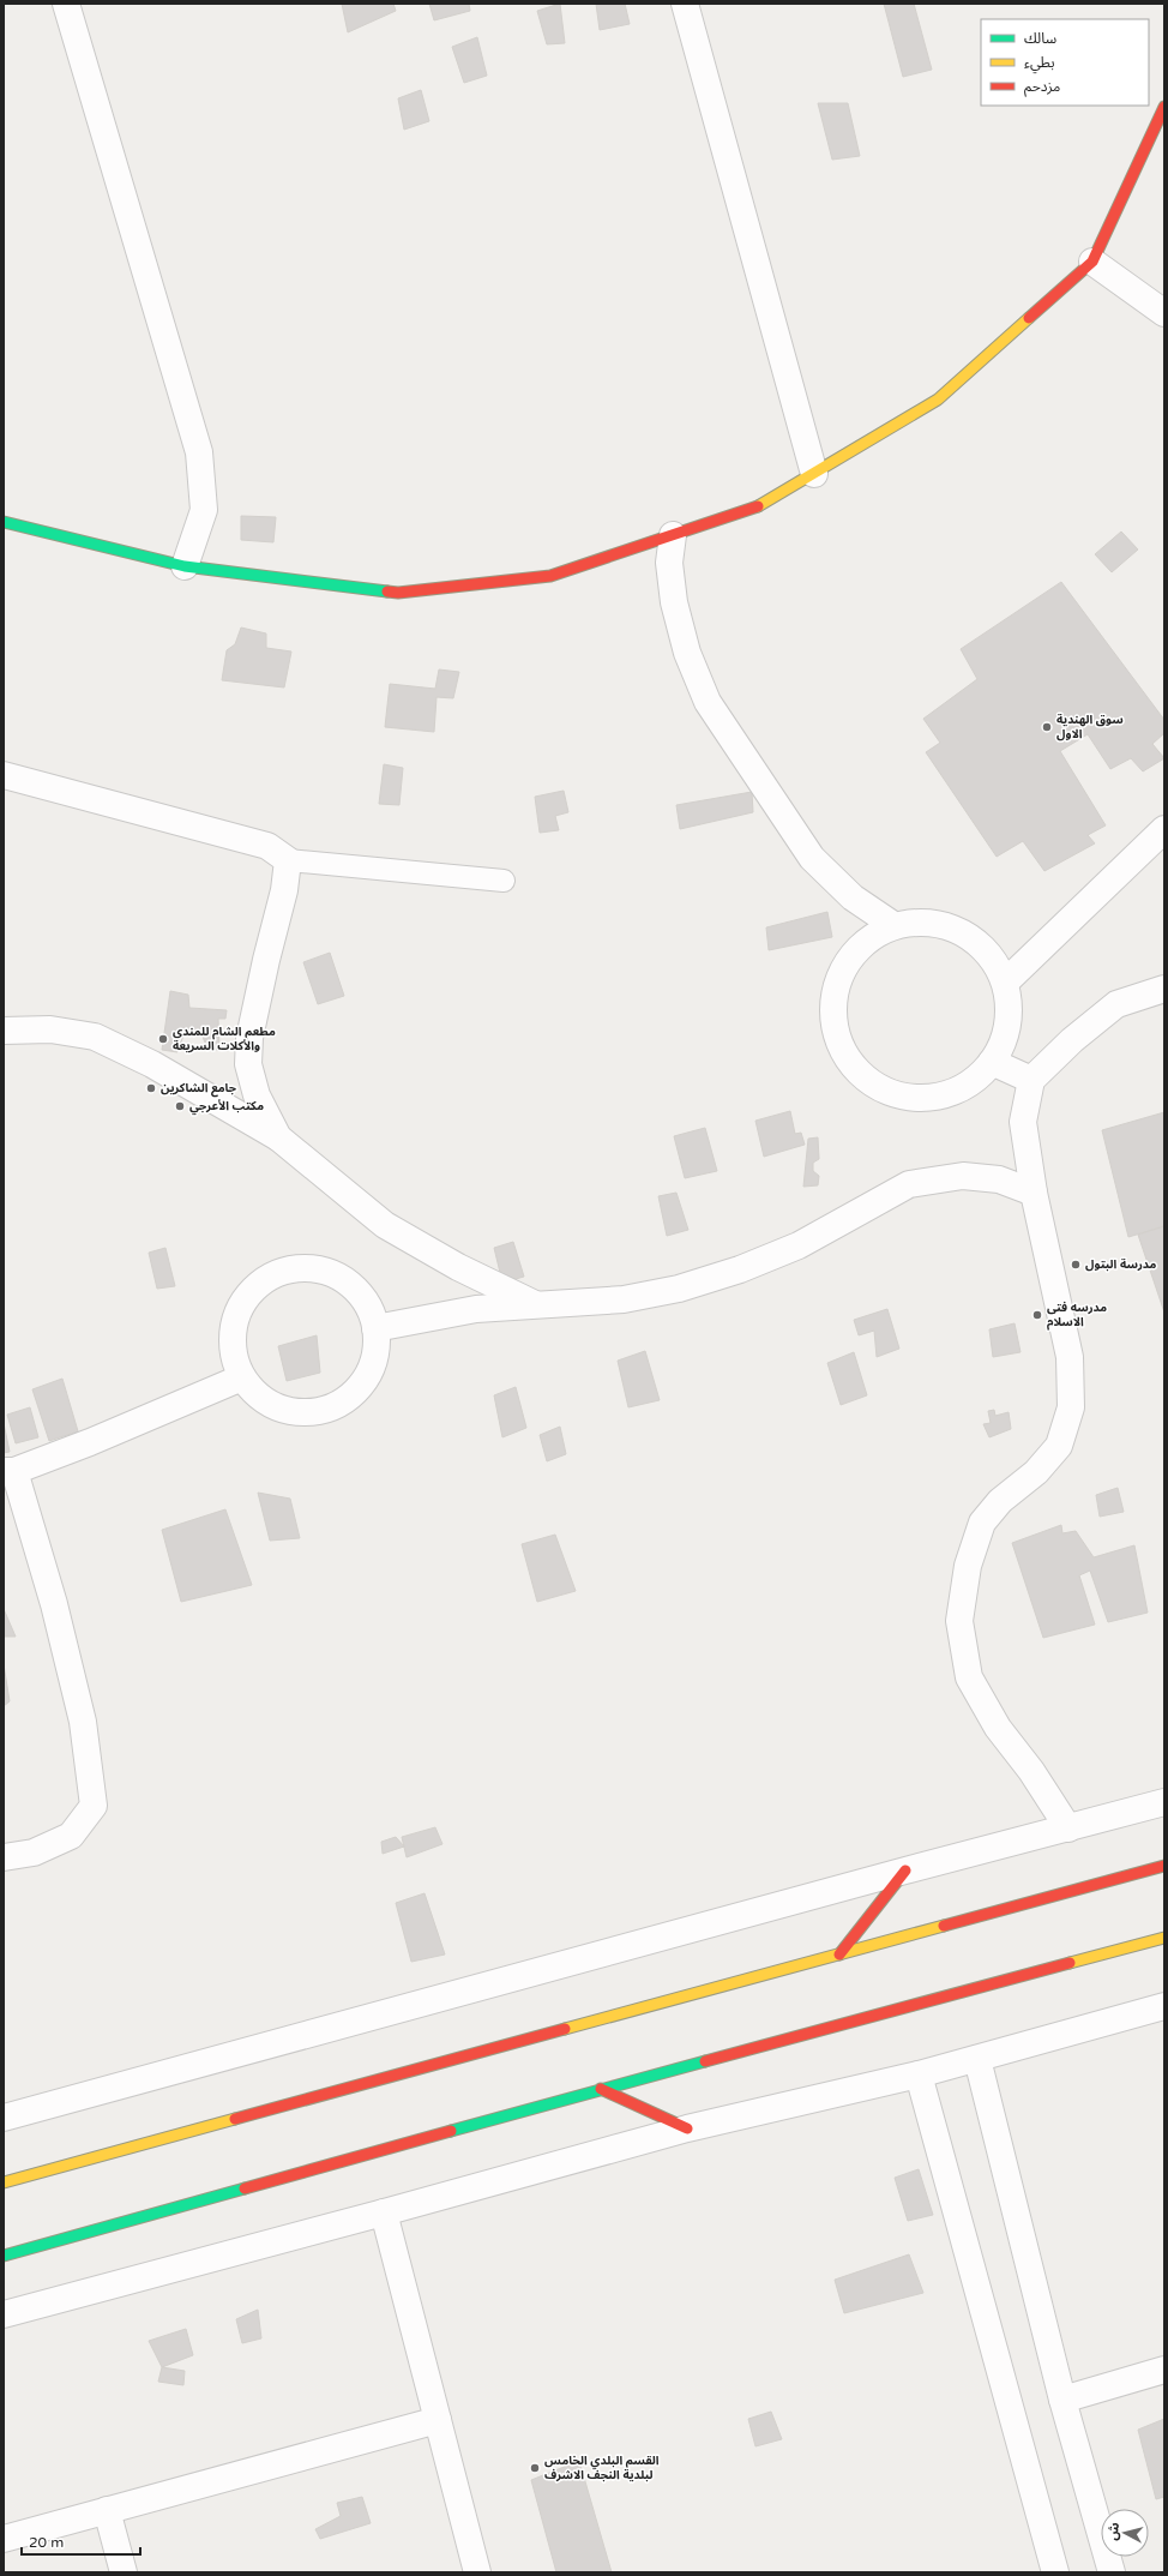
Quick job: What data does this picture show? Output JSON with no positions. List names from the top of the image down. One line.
{"places":["سوق الهندية الاول","مطعم الشام للمندي والأكلات السريعة","جامع الشاكرين","مكتب الأعرجي","مدرسة البتول","مدرسه فتى الاسلام","القسم البلدي الخامس لبلدية النجف الاشرف"],"legend":["سالك","بطيء","مزدحم"],"scale_bar":"20 m","north":"left"}
